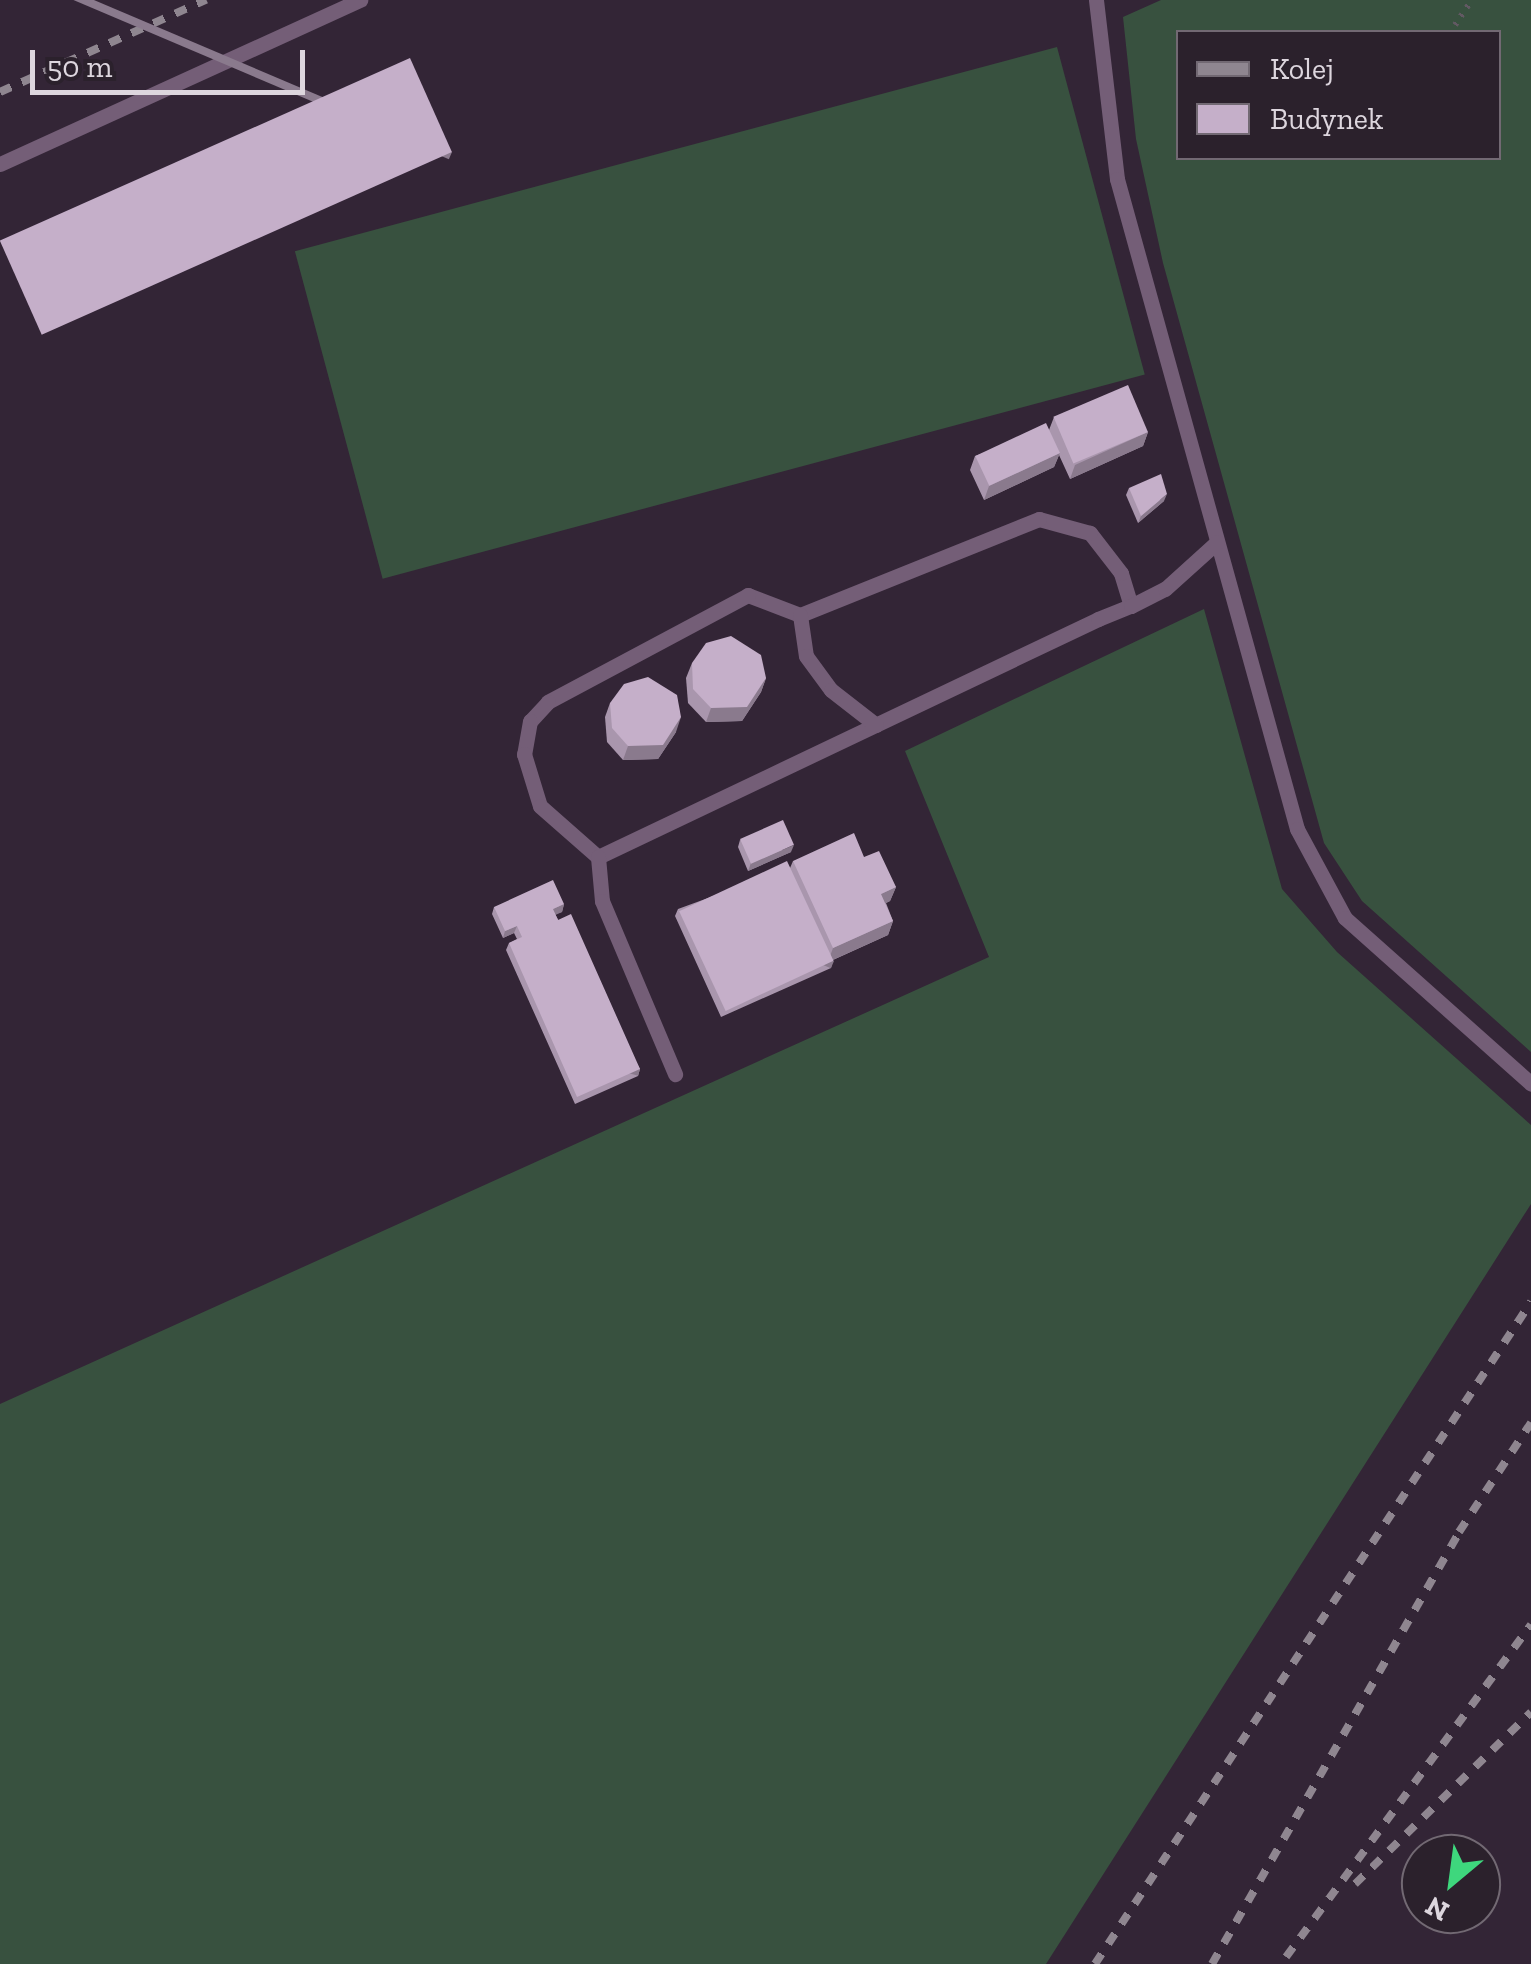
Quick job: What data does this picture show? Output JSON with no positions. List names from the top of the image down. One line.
{"legend":["Kolej","Budynek"],"scale_bar":"50 m","north":"bottom left"}
